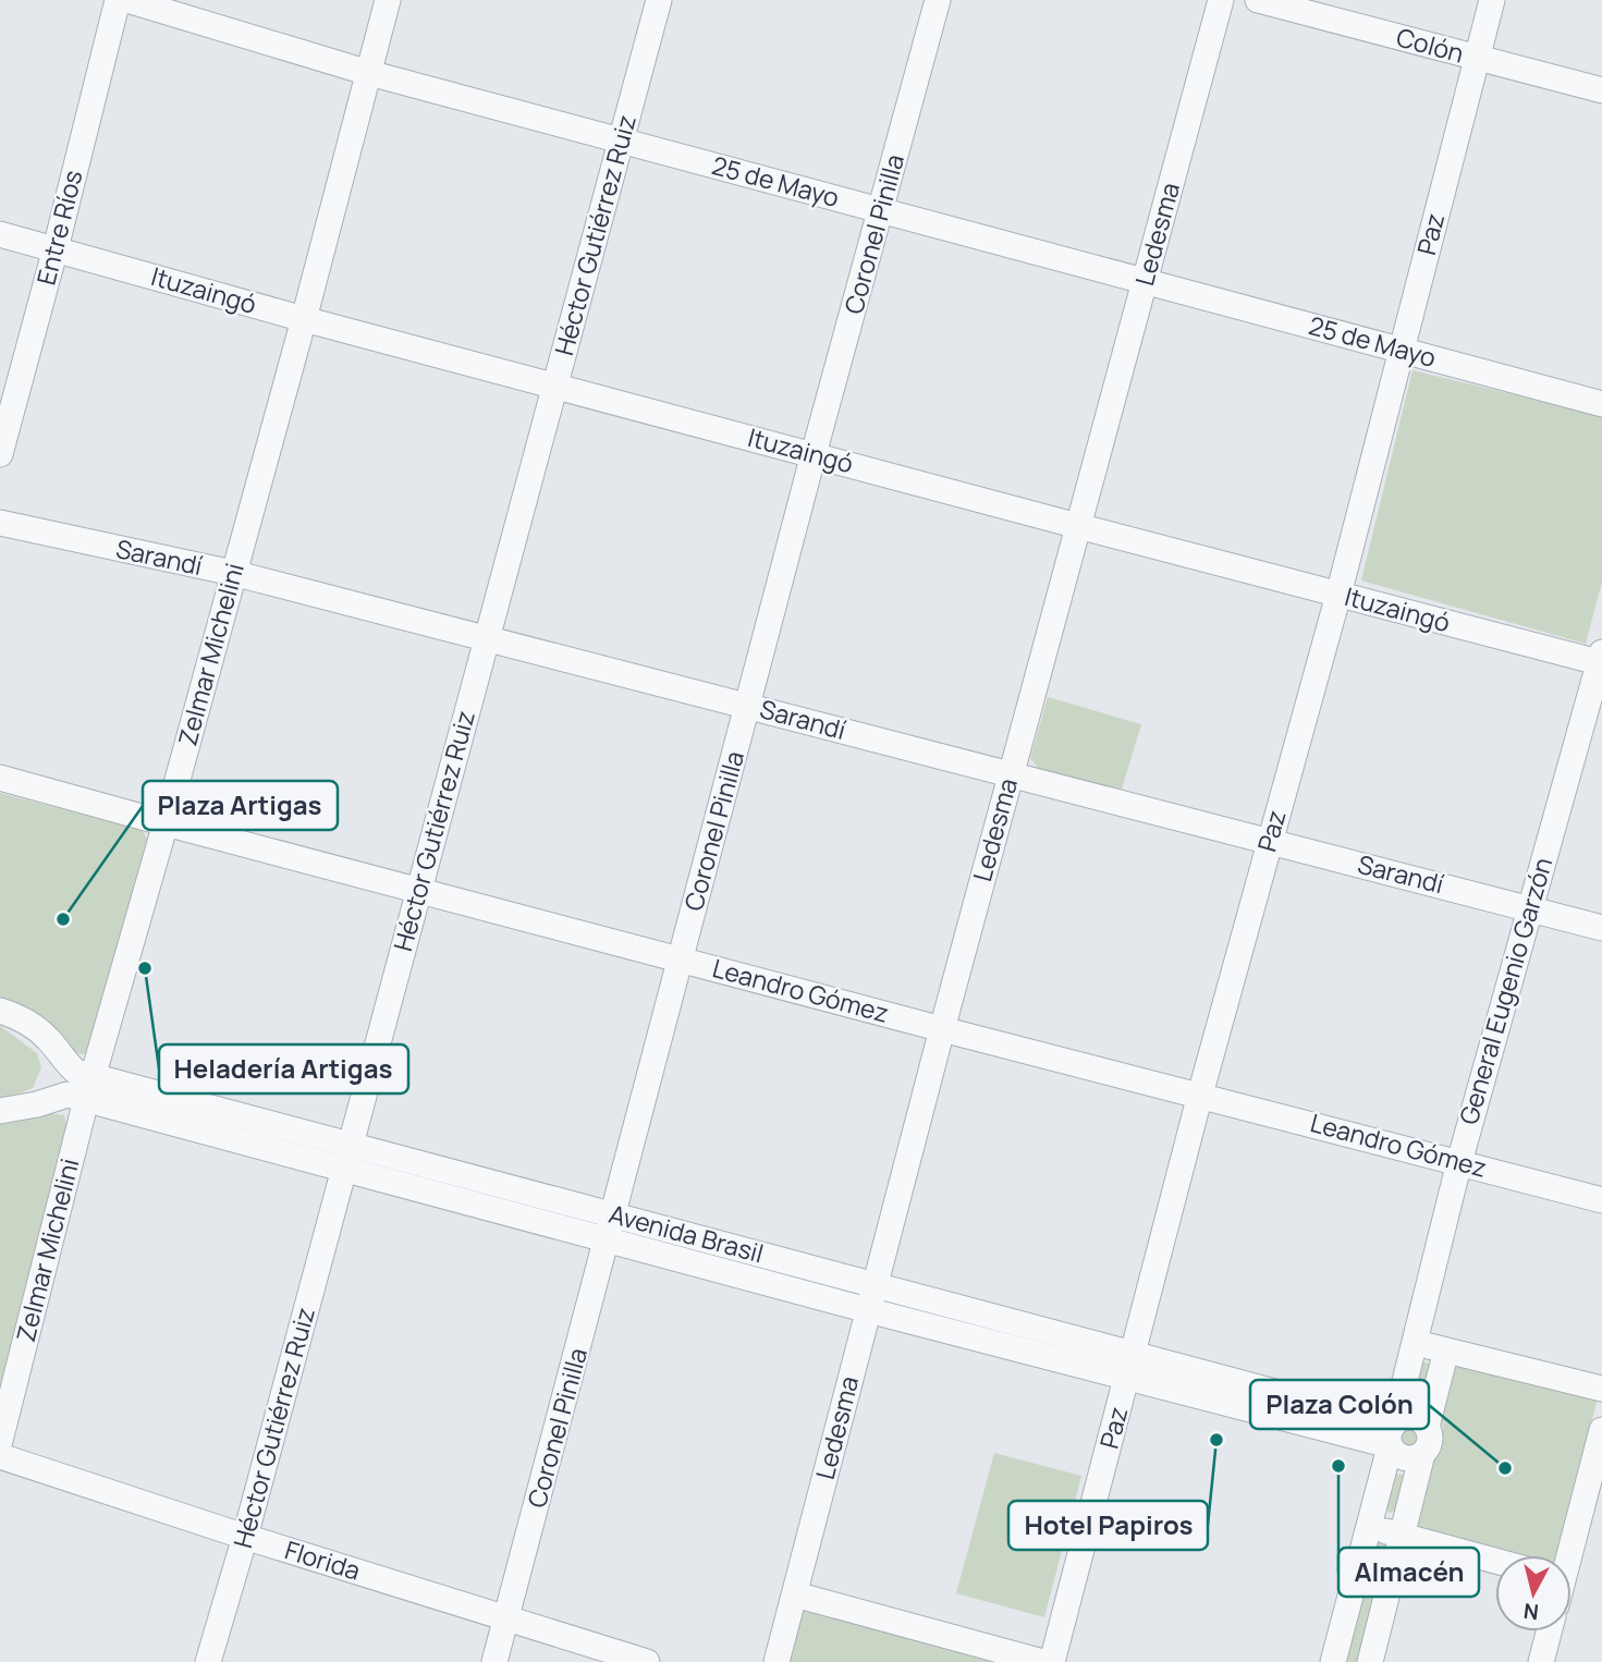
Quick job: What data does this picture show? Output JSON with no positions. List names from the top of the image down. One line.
{"streets":{"street":["Colón","25 de Mayo","Entre Ríos","Coronel Pinilla","Ledesma","Paz","Héctor Gutiérrez Ruiz","Ituzaingó","Sarandí","Zelmar Michelini","Leandro Gómez","General Eugenio Garzón","Avenida Brasil","Florida"]},"crossings":[["Colón","Paz"],["25 de Mayo","Coronel Pinilla"],["25 de Mayo","Ledesma"],["25 de Mayo","Paz"],["25 de Mayo","Héctor Gutiérrez Ruiz"],["25 de Mayo","Zelmar Michelini"],["Entre Ríos","Ituzaingó"],["Coronel Pinilla","Ituzaingó"],["Coronel Pinilla","Sarandí"],["Coronel Pinilla","Leandro Gómez"],["Coronel Pinilla","Avenida Brasil"],["Coronel Pinilla","Florida"],["Ledesma","Ituzaingó"],["Ledesma","Sarandí"],["Ledesma","Leandro Gómez"],["Ledesma","Avenida Brasil"],["Paz","Ituzaingó"],["Paz","Sarandí"],["Paz","Leandro Gómez"],["Paz","Avenida Brasil"],["Héctor Gutiérrez Ruiz","Ituzaingó"],["Héctor Gutiérrez Ruiz","Sarandí"],["Héctor Gutiérrez Ruiz","Leandro Gómez"],["Héctor Gutiérrez Ruiz","Avenida Brasil"],["Héctor Gutiérrez Ruiz","Florida"],["Ituzaingó","Zelmar Michelini"],["Ituzaingó","General Eugenio Garzón"],["Sarandí","Zelmar Michelini"],["Sarandí","General Eugenio Garzón"],["Zelmar Michelini","Leandro Gómez"],["Zelmar Michelini","Avenida Brasil"],["Leandro Gómez","General Eugenio Garzón"],["General Eugenio Garzón","Avenida Brasil"]],"places":["Plaza Artigas","Heladería Artigas","Hotel Papiros","Almacén","Plaza Colón"],"north":"bottom"}
